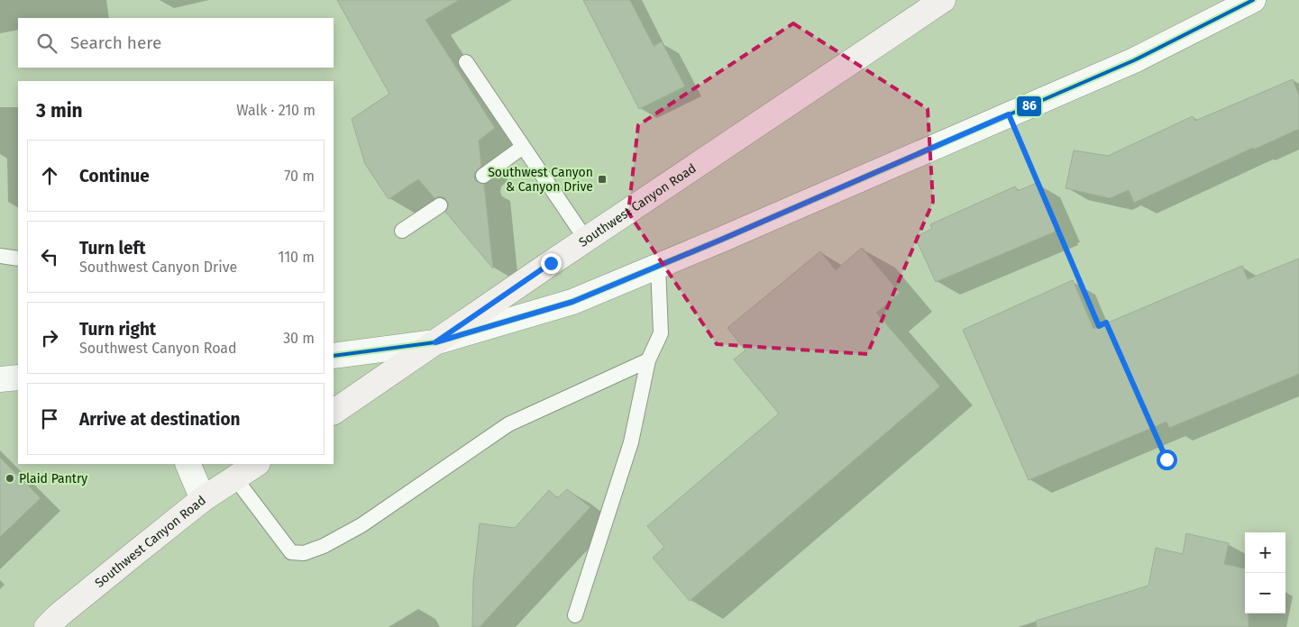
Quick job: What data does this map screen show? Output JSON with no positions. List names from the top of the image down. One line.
{"streets":{"main road":["Southwest Canyon Road"]},"places":{"transit":["Southwest Canyon & Canyon Drive"],"other":["Plaid Pantry"]},"lines":["transit line 86"],"page":{"search":"Search here","heading":["3 min","Walk · 210 m"],"list":[["Continue","70 m"],["Turn left","Southwest Canyon Drive","110 m"],["Turn right","Southwest Canyon Road","30 m"],"Arrive at destination"],"map_buttons":["+","−"]}}
